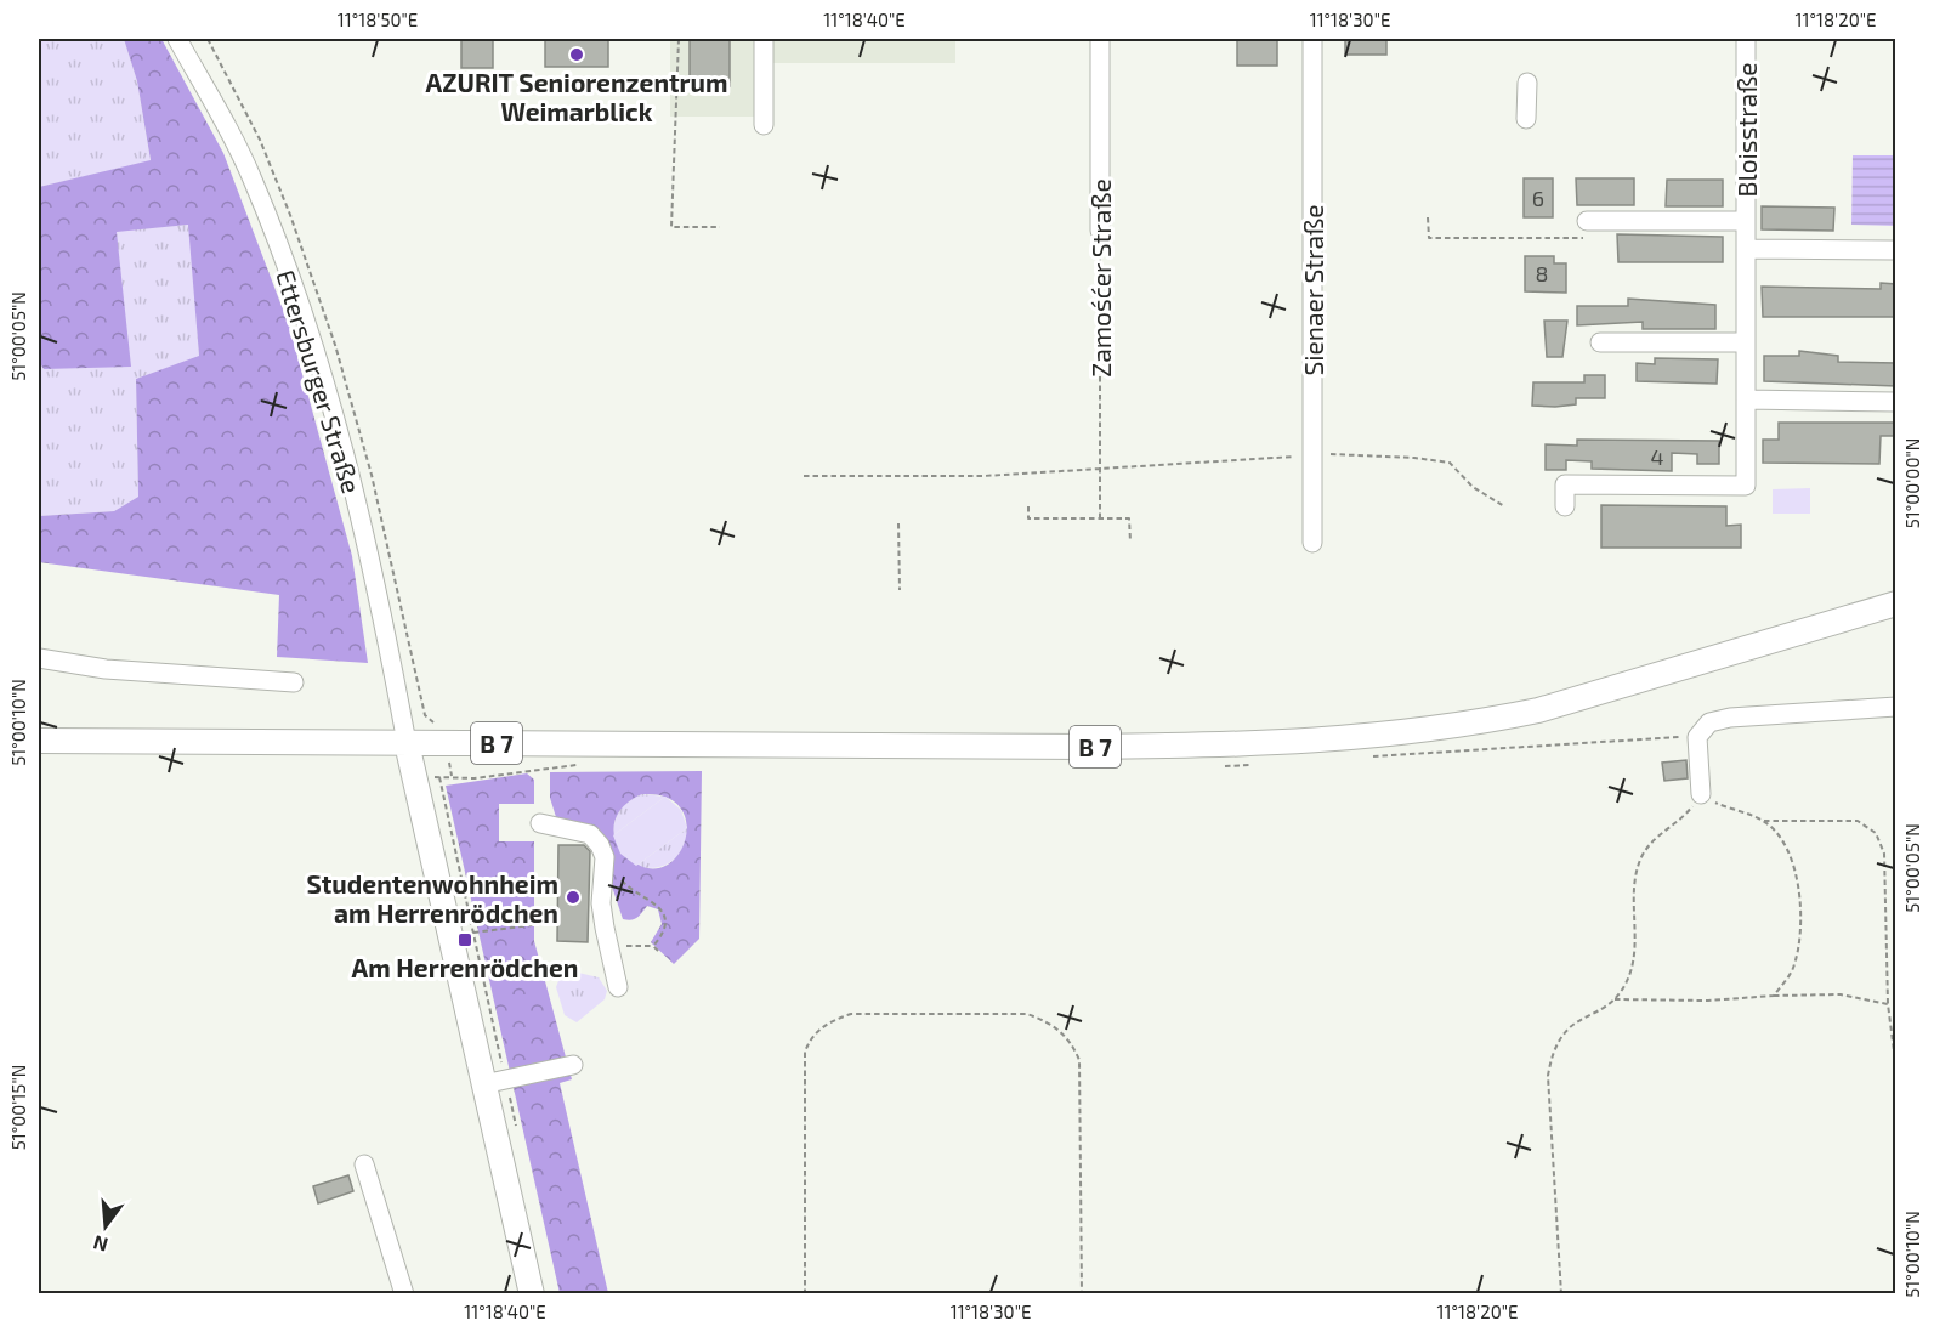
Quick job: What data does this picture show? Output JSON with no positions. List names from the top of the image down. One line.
{"streets":{"main road":["B 7"],"street":["Bloisstraße","Zamośćer Straße","Sienaer Straße","Ettersburger Straße"]},"crossings":[["Ettersburger Straße","B 7"]],"places":{"other":["AZURIT Seniorenzentrum Weimarblick","Studentenwohnheim am Herrenrödchen"],"transit":["Am Herrenrödchen"]},"house_numbers":["6","8","4"],"north":"bottom","coordinates":["11°18'50\"E","11°18'40\"E","11°18'30\"E","11°18'20\"E","51°00'05\"N","51°00'00\"N","51°00'10\"N","51°00'15\"N"]}
